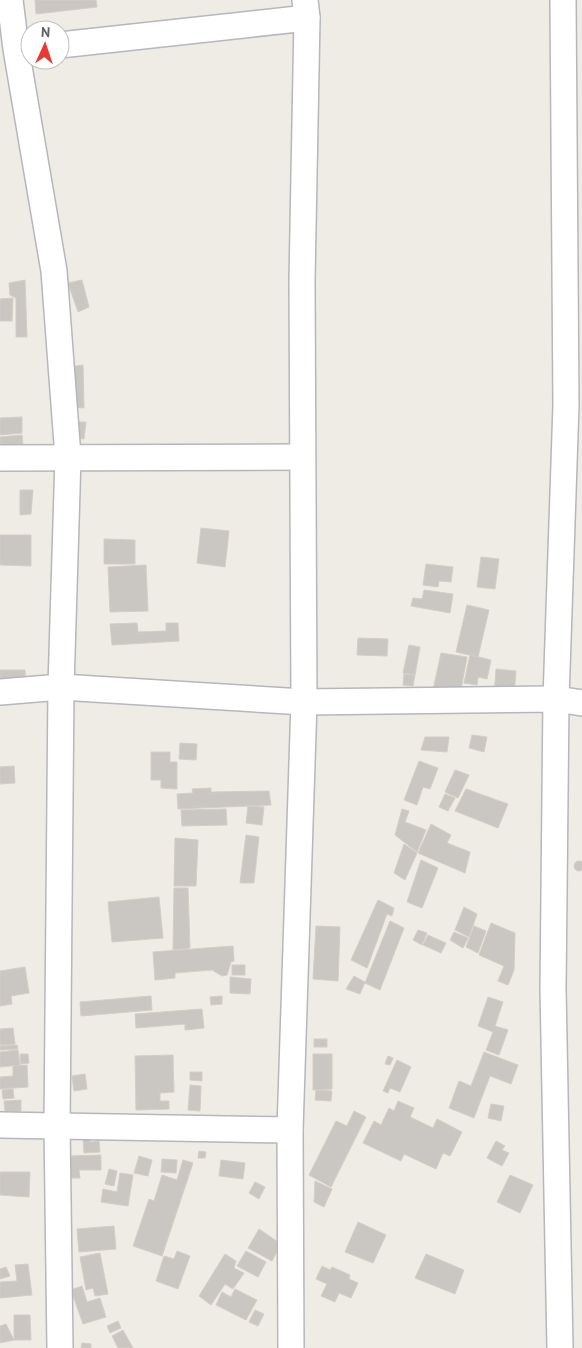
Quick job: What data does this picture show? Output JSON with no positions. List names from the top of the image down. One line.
{"north":"top"}
